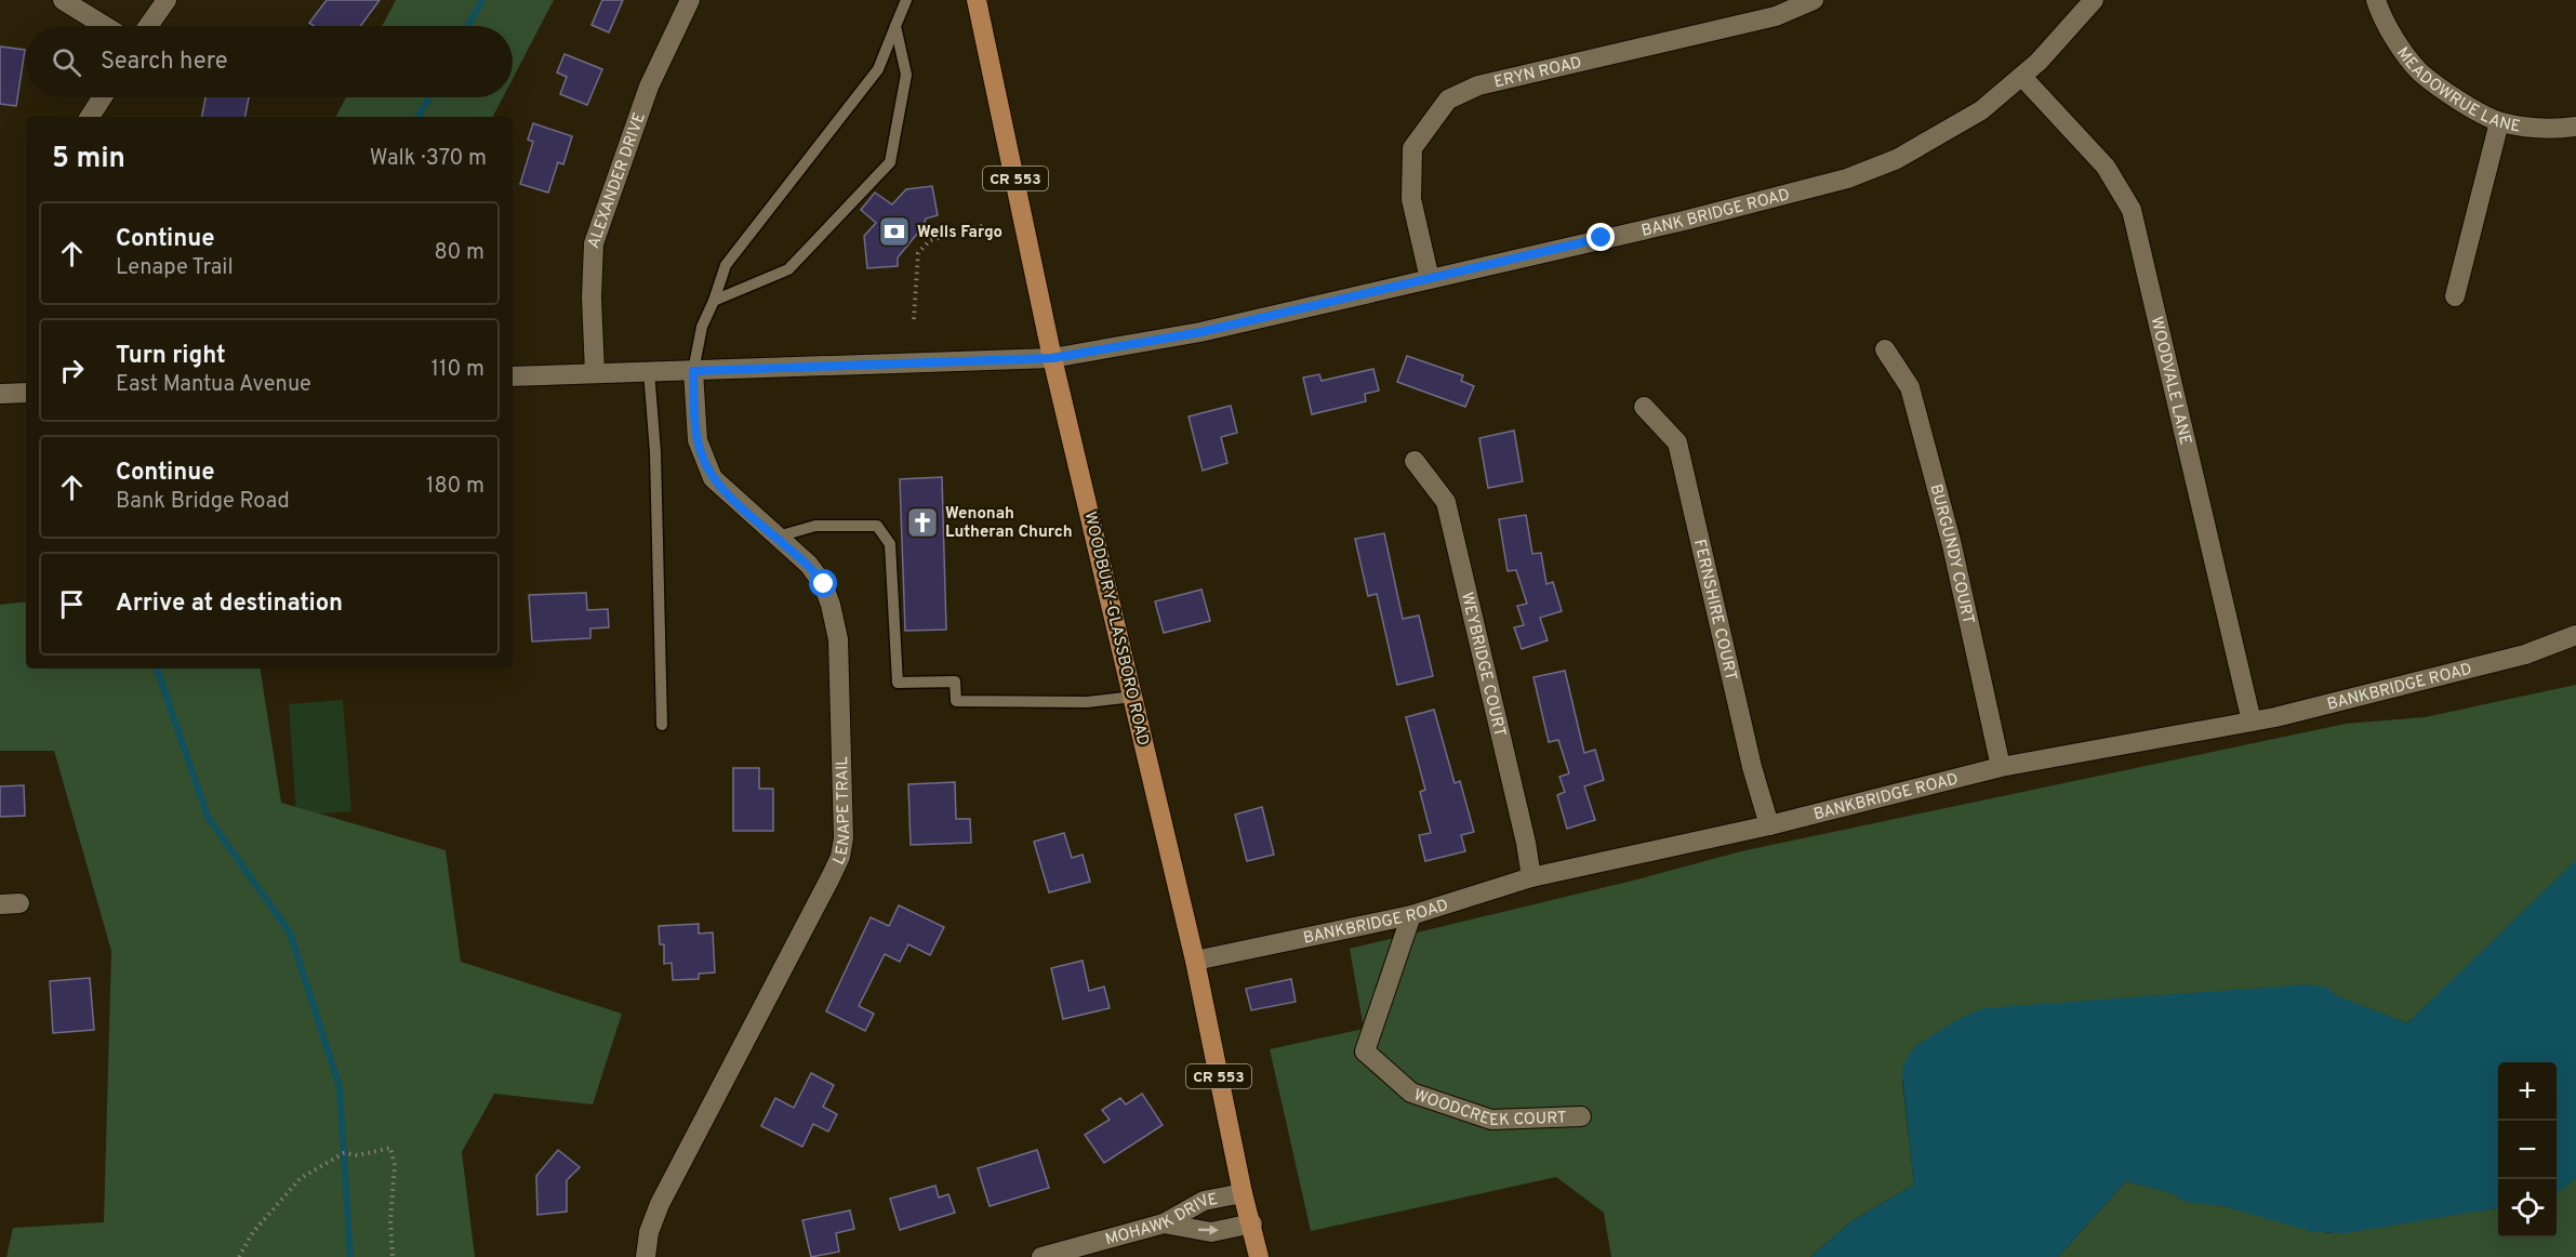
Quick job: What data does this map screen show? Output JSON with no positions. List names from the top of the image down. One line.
{"streets":{"main road":["CR 553","WOODBURY-GLASSBORO ROAD"],"street":["ERYN ROAD","MEADOWRUE LANE","ALEXANDER DRIVE","BANK BRIDGE ROAD","WOODVALE LANE","BURGUNDY COURT","FERNSHIRE COURT","WEYBRIDGE COURT","BANKBRIDGE ROAD","LENAPE TRAIL","WOODCREEK COURT","MOHAWK DRIVE"]},"crossings":[["ERYN ROAD","BANK BRIDGE ROAD"],["ALEXANDER DRIVE","BANK BRIDGE ROAD"],["BANK BRIDGE ROAD","WOODVALE LANE"],["BANK BRIDGE ROAD","WOODBURY-GLASSBORO ROAD"],["BANK BRIDGE ROAD","LENAPE TRAIL"],["WOODVALE LANE","BANKBRIDGE ROAD"],["BURGUNDY COURT","BANKBRIDGE ROAD"],["FERNSHIRE COURT","BANKBRIDGE ROAD"],["WOODBURY-GLASSBORO ROAD","BANKBRIDGE ROAD"],["WOODBURY-GLASSBORO ROAD","MOHAWK DRIVE"],["WEYBRIDGE COURT","BANKBRIDGE ROAD"],["BANKBRIDGE ROAD","WOODCREEK COURT"]],"places":{"bank":["Wells Fargo"],"church":["Wenonah Lutheran Church"]},"page":{"search":"Search here","heading":["5 min","Walk · 370 m"],"list":[["Continue","Lenape Trail","80 m"],["Turn right","East Mantua Avenue","110 m"],["Continue","Bank Bridge Road","180 m"],"Arrive at destination"],"map_buttons":["+","−"]}}
